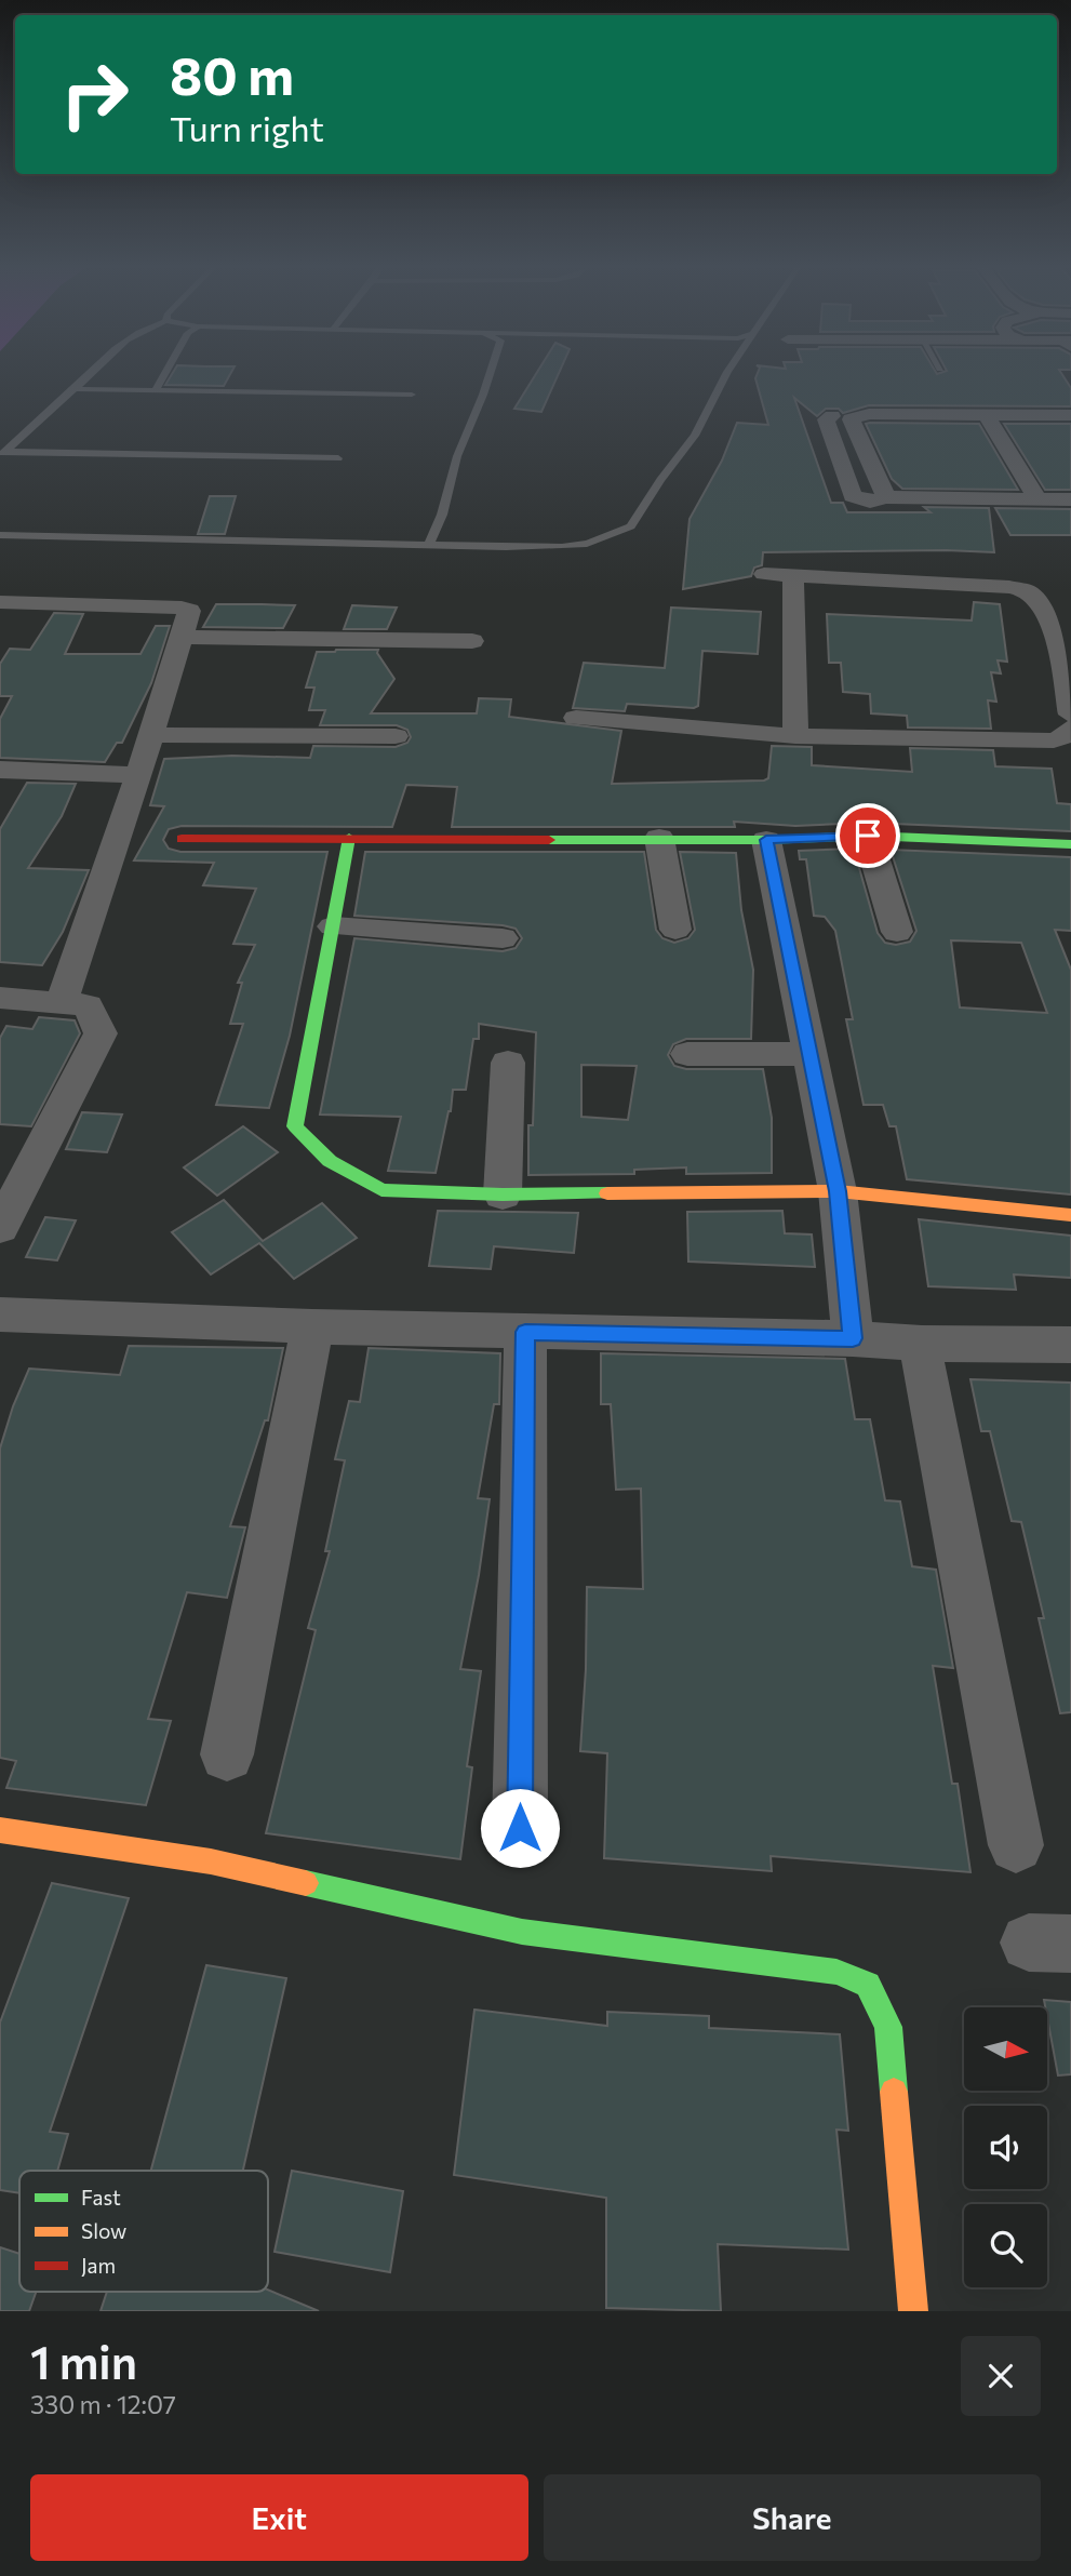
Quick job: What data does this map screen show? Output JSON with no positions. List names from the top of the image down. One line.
{"legend":["Fast","Slow","Jam"],"north":"right","page":{"turn":["80 m","Turn right"],"heading":["1 min","330 m · 12:07"],"buttons":["Exit","Share"]}}
